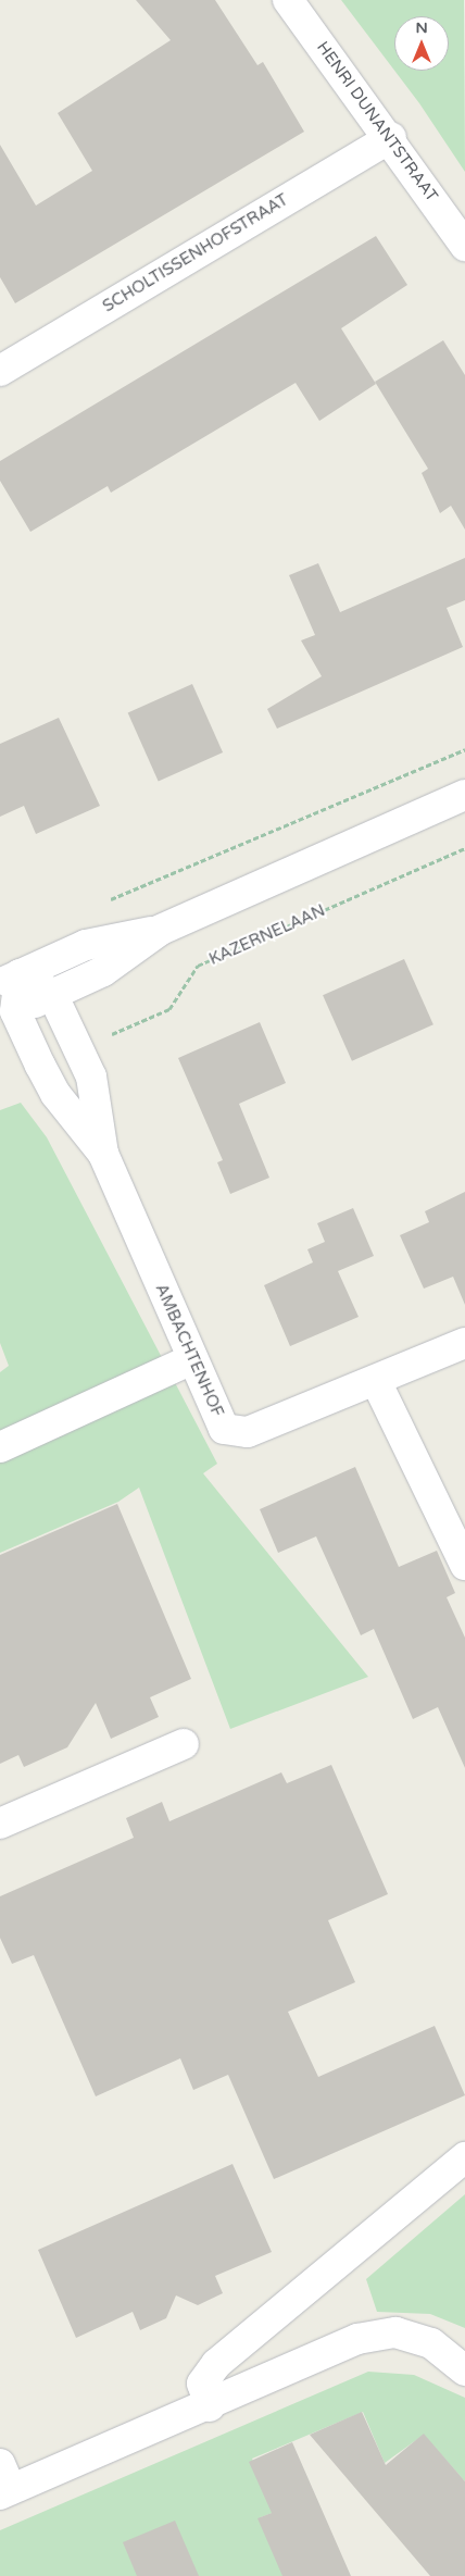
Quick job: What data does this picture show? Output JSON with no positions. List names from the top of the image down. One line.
{"streets":{"street":["HENRI DUNANTSTRAAT","SCHOLTISSENHOFSTRAAT","AMBACHTENHOF"],"path":["KAZERNELAAN"]},"crossings":[["HENRI DUNANTSTRAAT","SCHOLTISSENHOFSTRAAT"],["KAZERNELAAN","AMBACHTENHOF"]],"north":"top"}
